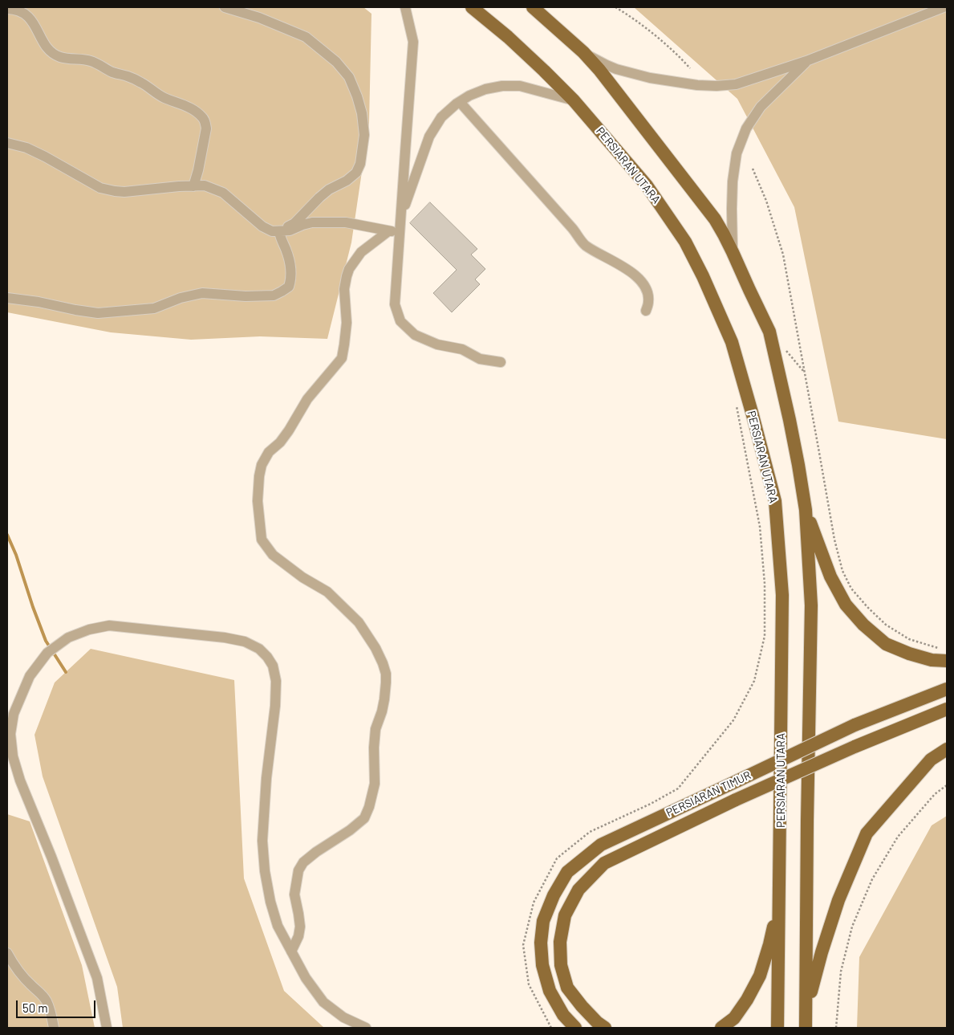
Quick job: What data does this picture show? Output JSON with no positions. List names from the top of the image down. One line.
{"streets":{"main road":["PERSIARAN UTARA","PERSIARAN TIMUR"]},"scale_bar":"50 m"}
